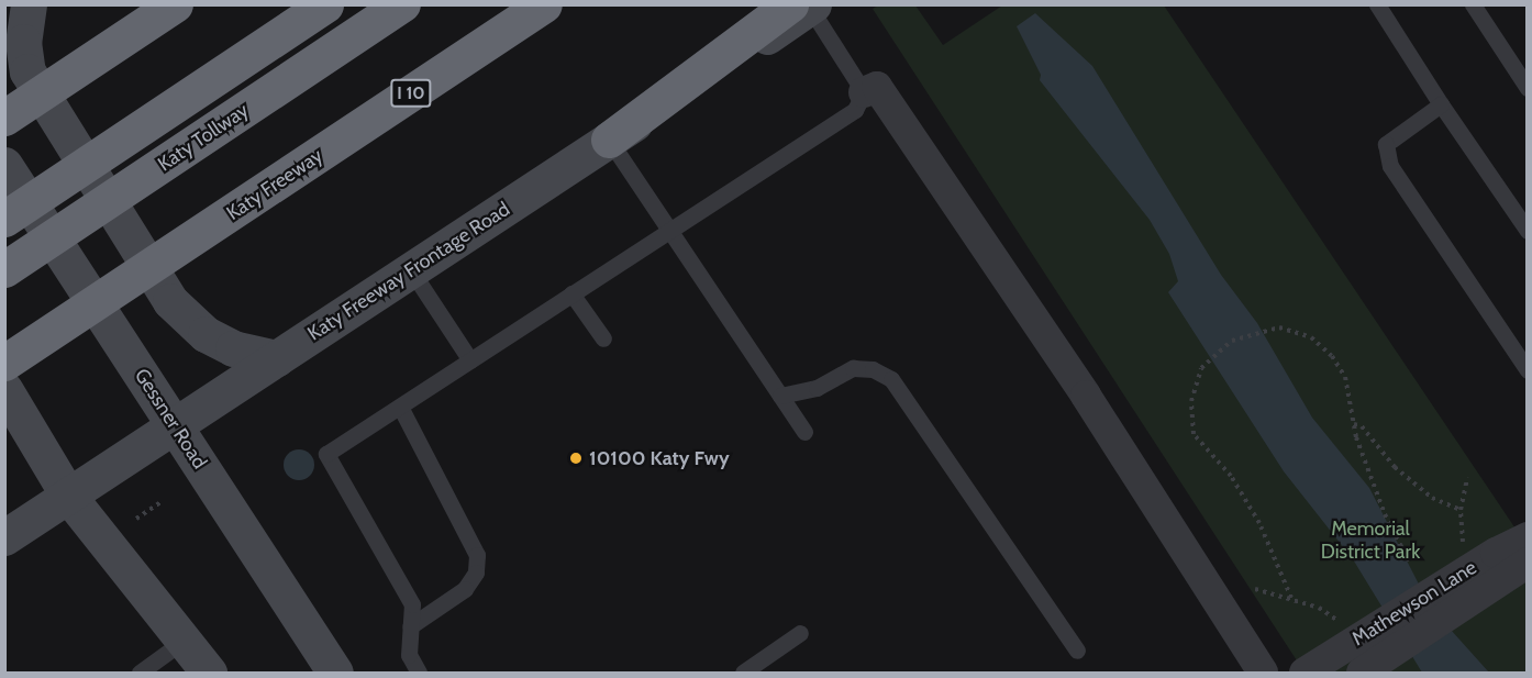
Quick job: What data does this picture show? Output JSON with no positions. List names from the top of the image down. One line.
{"streets":{"highway":["I 10","Katy Tollway","Katy Freeway"],"main road":["Katy Freeway Frontage Road","Gessner Road"],"street":["Mathewson Lane"]},"crossings":[["Katy Freeway Frontage Road","Gessner Road"]],"parks":["Memorial District Park"],"places":["10100 Katy Fwy"]}
